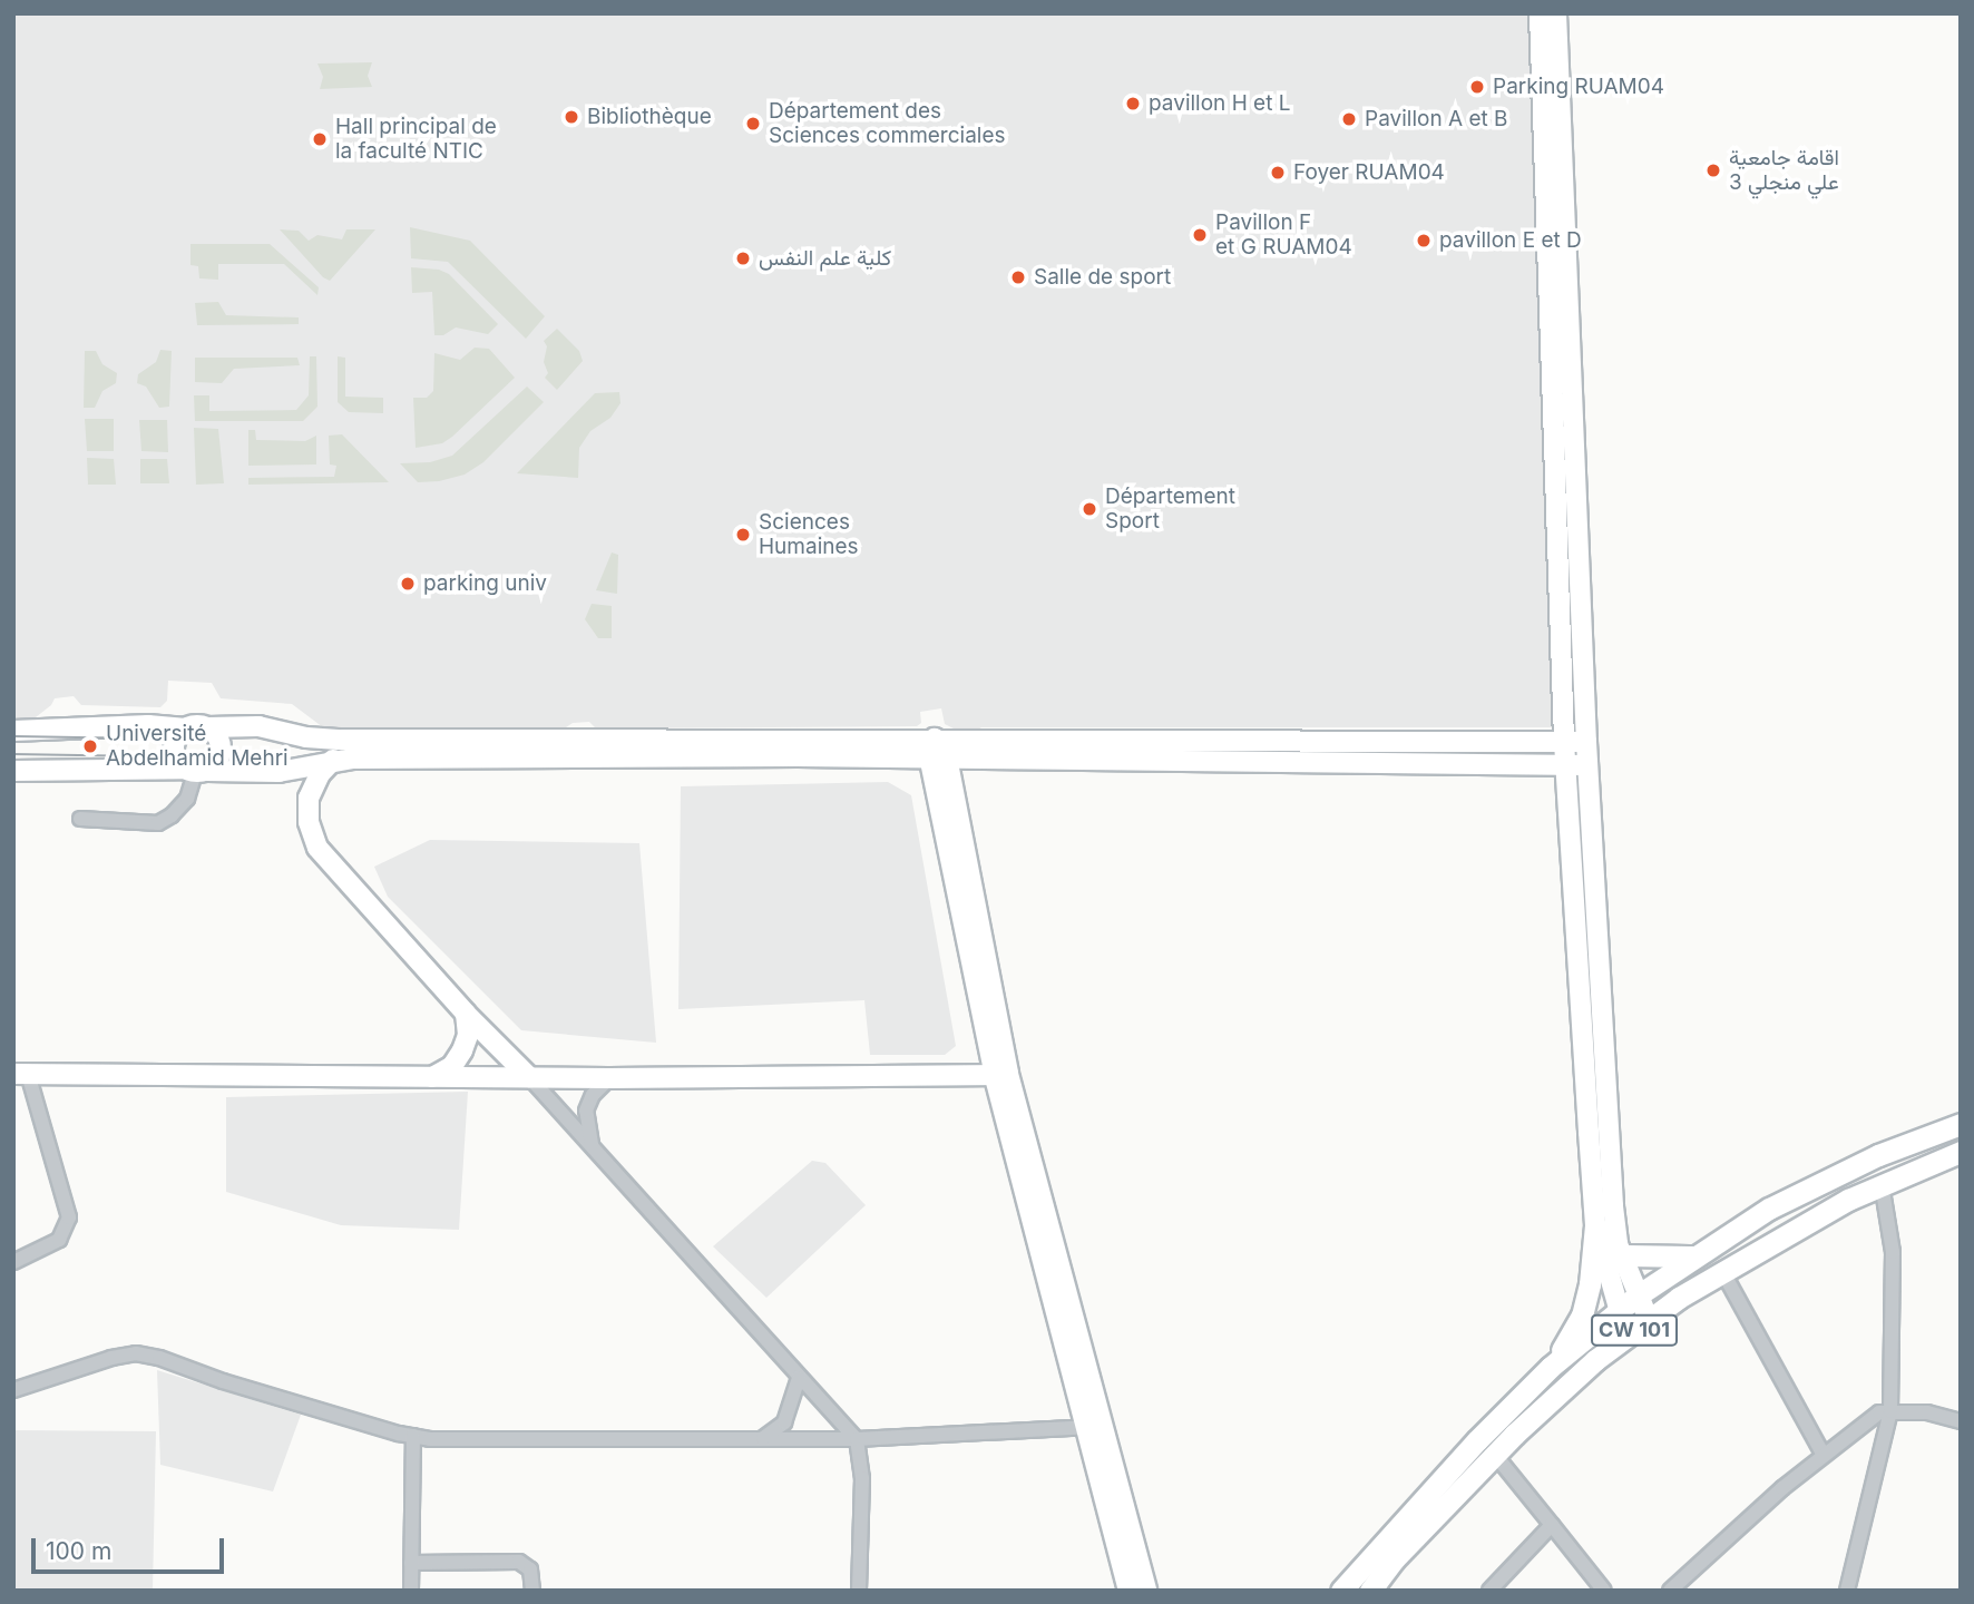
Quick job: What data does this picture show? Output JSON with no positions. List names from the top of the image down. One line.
{"streets":{"main road":["CW 101"]},"places":["Parking RUAM04","pavillon H et L","Bibliothèque","Pavillon A et B","Département des Sciences commerciales","Hall principal de la faculté NTIC","اقامة جامعية علي منجلي 3","Foyer RUAM04","Pavillon F et G RUAM04","pavillon E et D","كلية علم النفس","Salle de sport","Département Sport","Sciences Humaines","parking univ","Université Abdelhamid Mehri"],"scale_bar":"100 m"}
